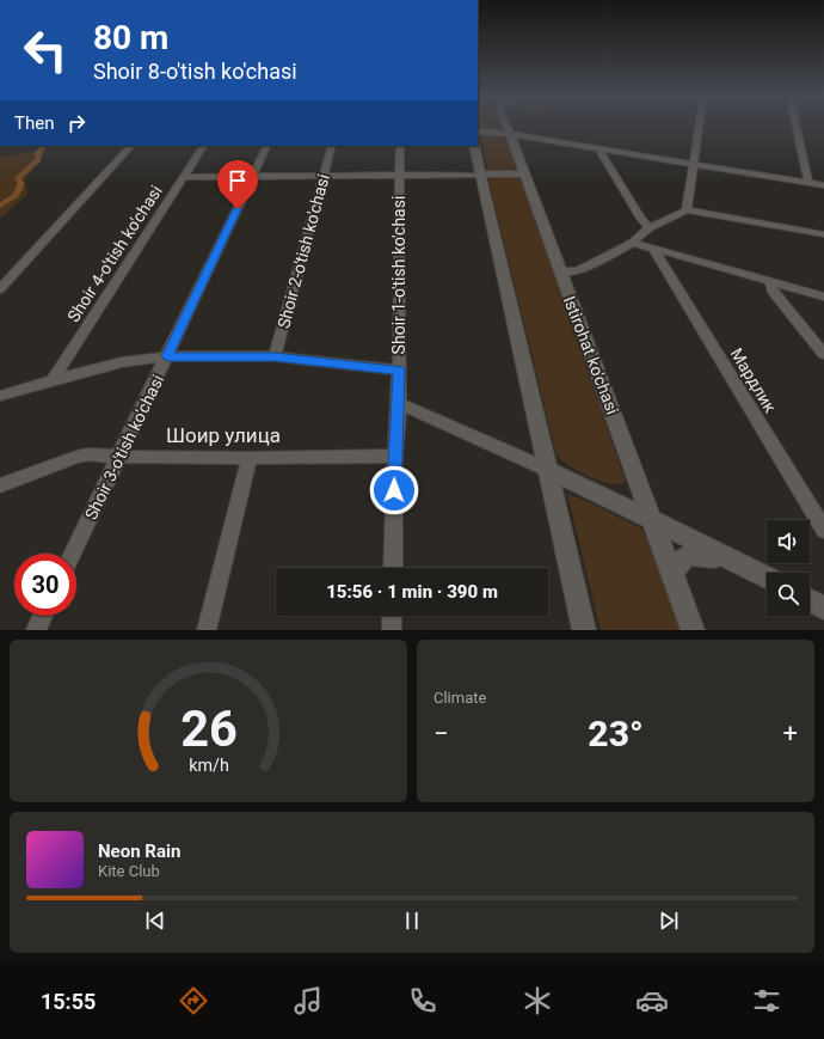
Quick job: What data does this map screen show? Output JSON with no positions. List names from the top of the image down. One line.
{"streets":{"main road":["Istirohat ko'chasi"],"street":["Shoir 2-o'tish ko'chasi","Shoir 4-o'tish ko'chasi","Shoir 1-o'tish ko'chasi","Мардлик","Шоир улица","Shoir 3-o'tish ko'chasi"]},"crossings":[["Shoir 1-o'tish ko'chasi","Шоир улица"],["Шоир улица","Shoir 3-o'tish ko'chasi"]],"page":{"turn":["80 m","Shoir 8-o'tish ko'chasi"],"then":"Then","limit":"30","trip":"15:56 · 1 min · 390 m","tile":"Climate","heat":["−","23°","+"],"song":["Neon Rain","Kite Club"],"tabs":"15:55","gauge":["26","km/h"]}}
